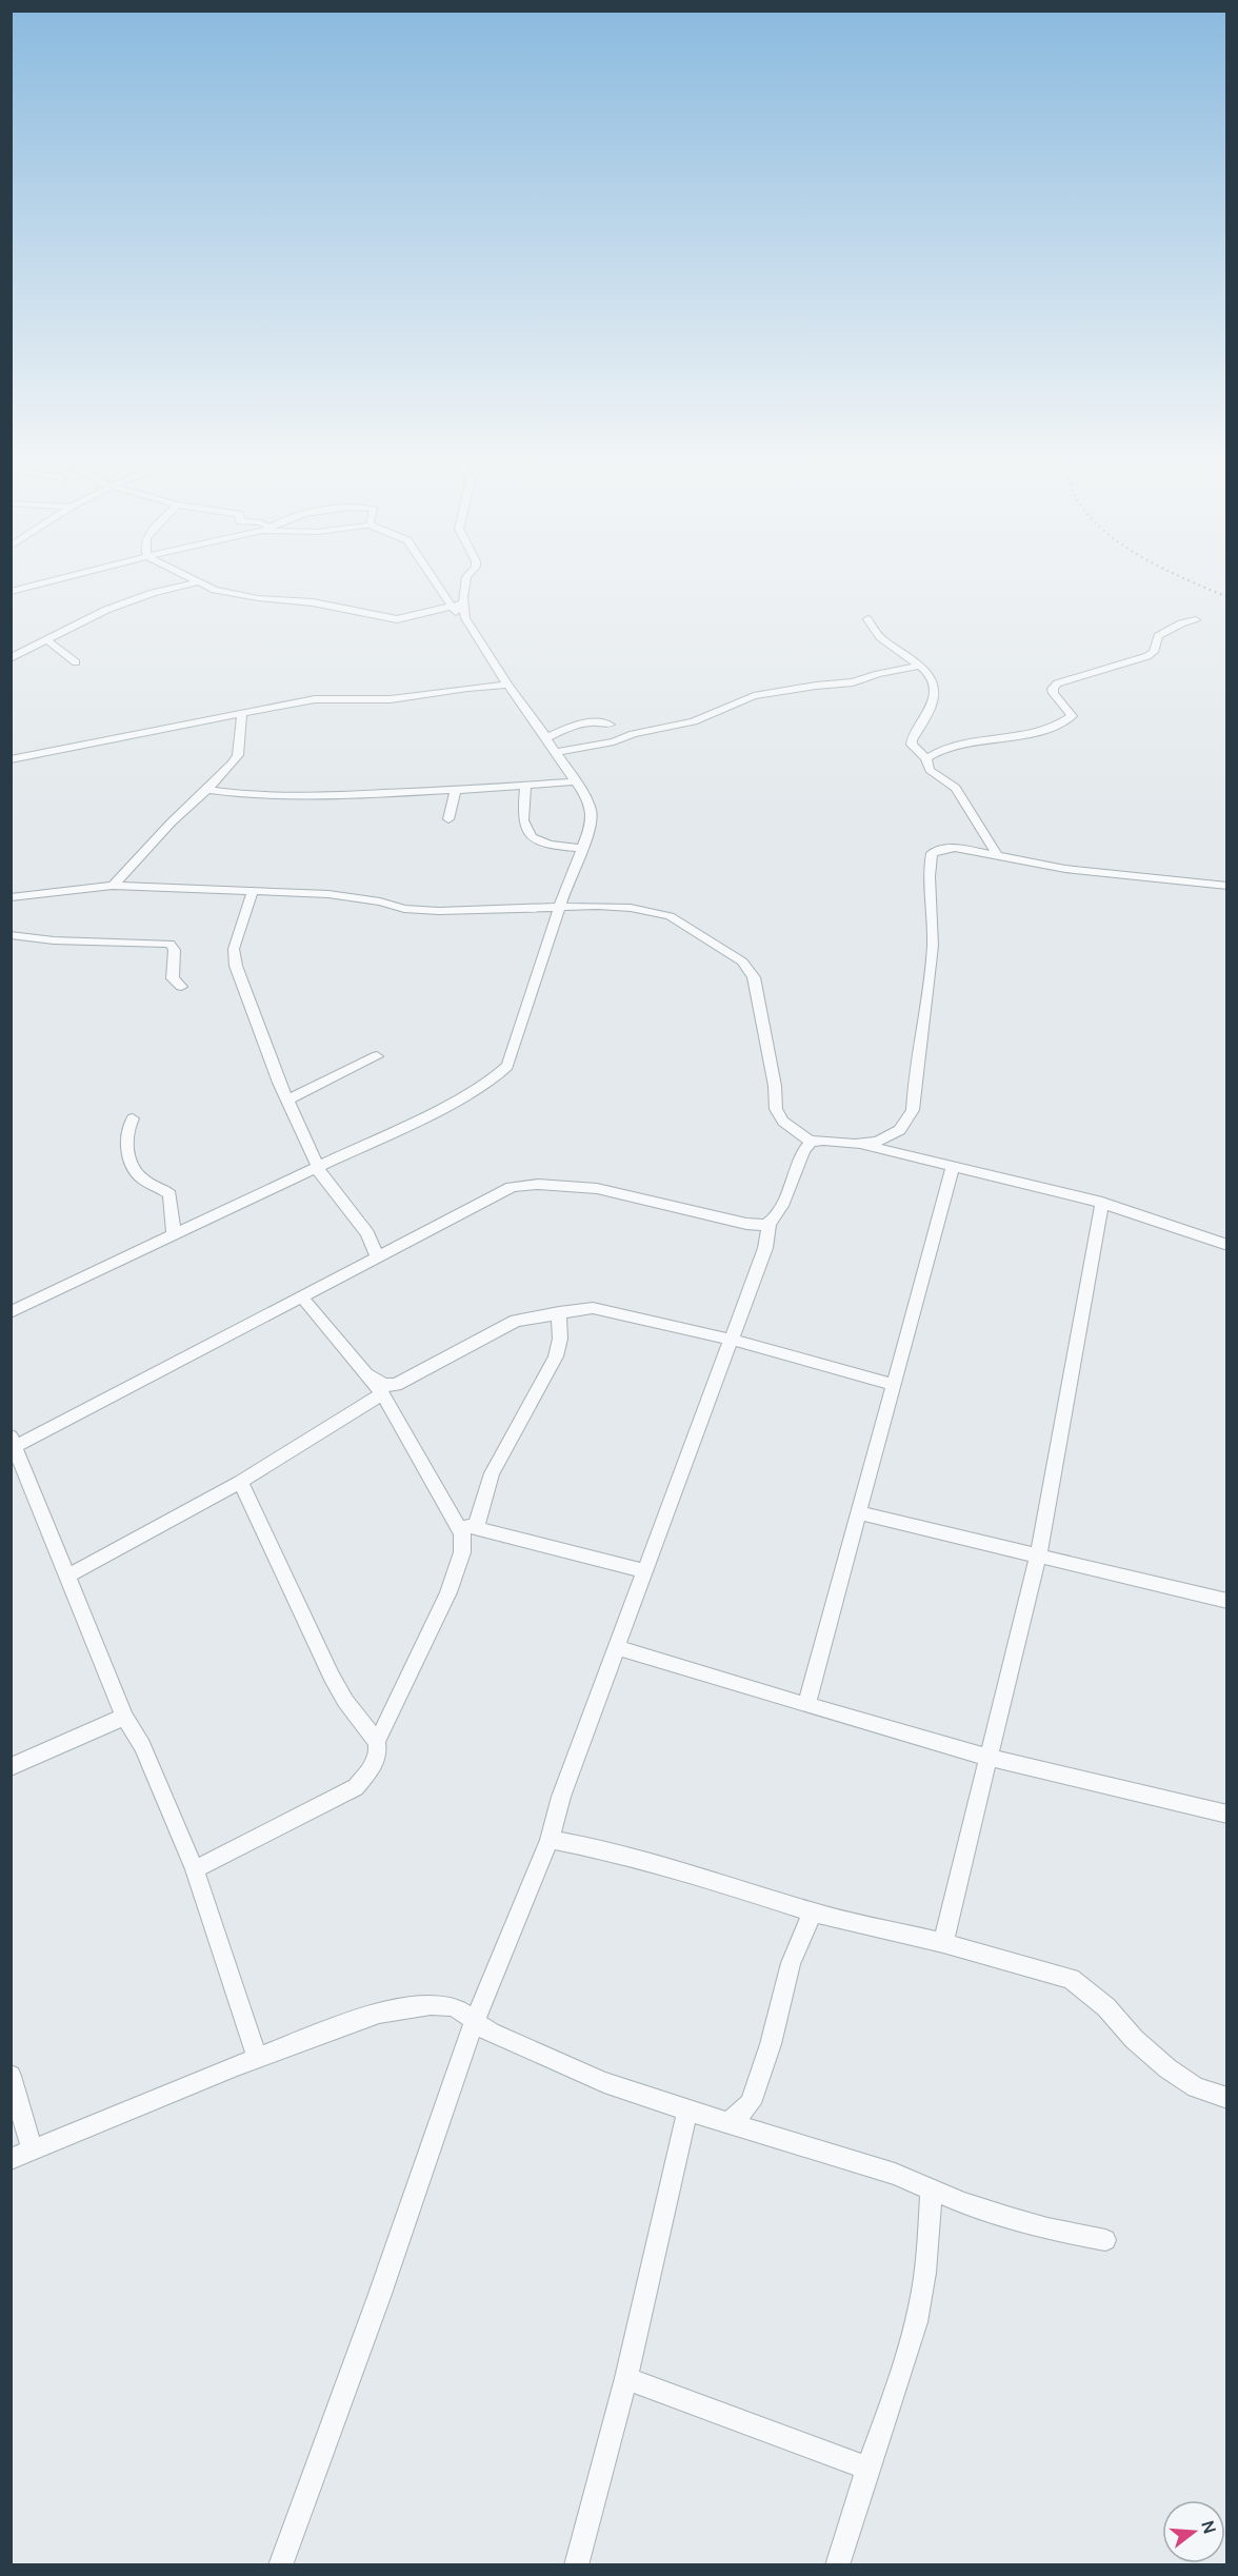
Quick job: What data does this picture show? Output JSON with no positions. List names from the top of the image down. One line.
{"north":"right"}
